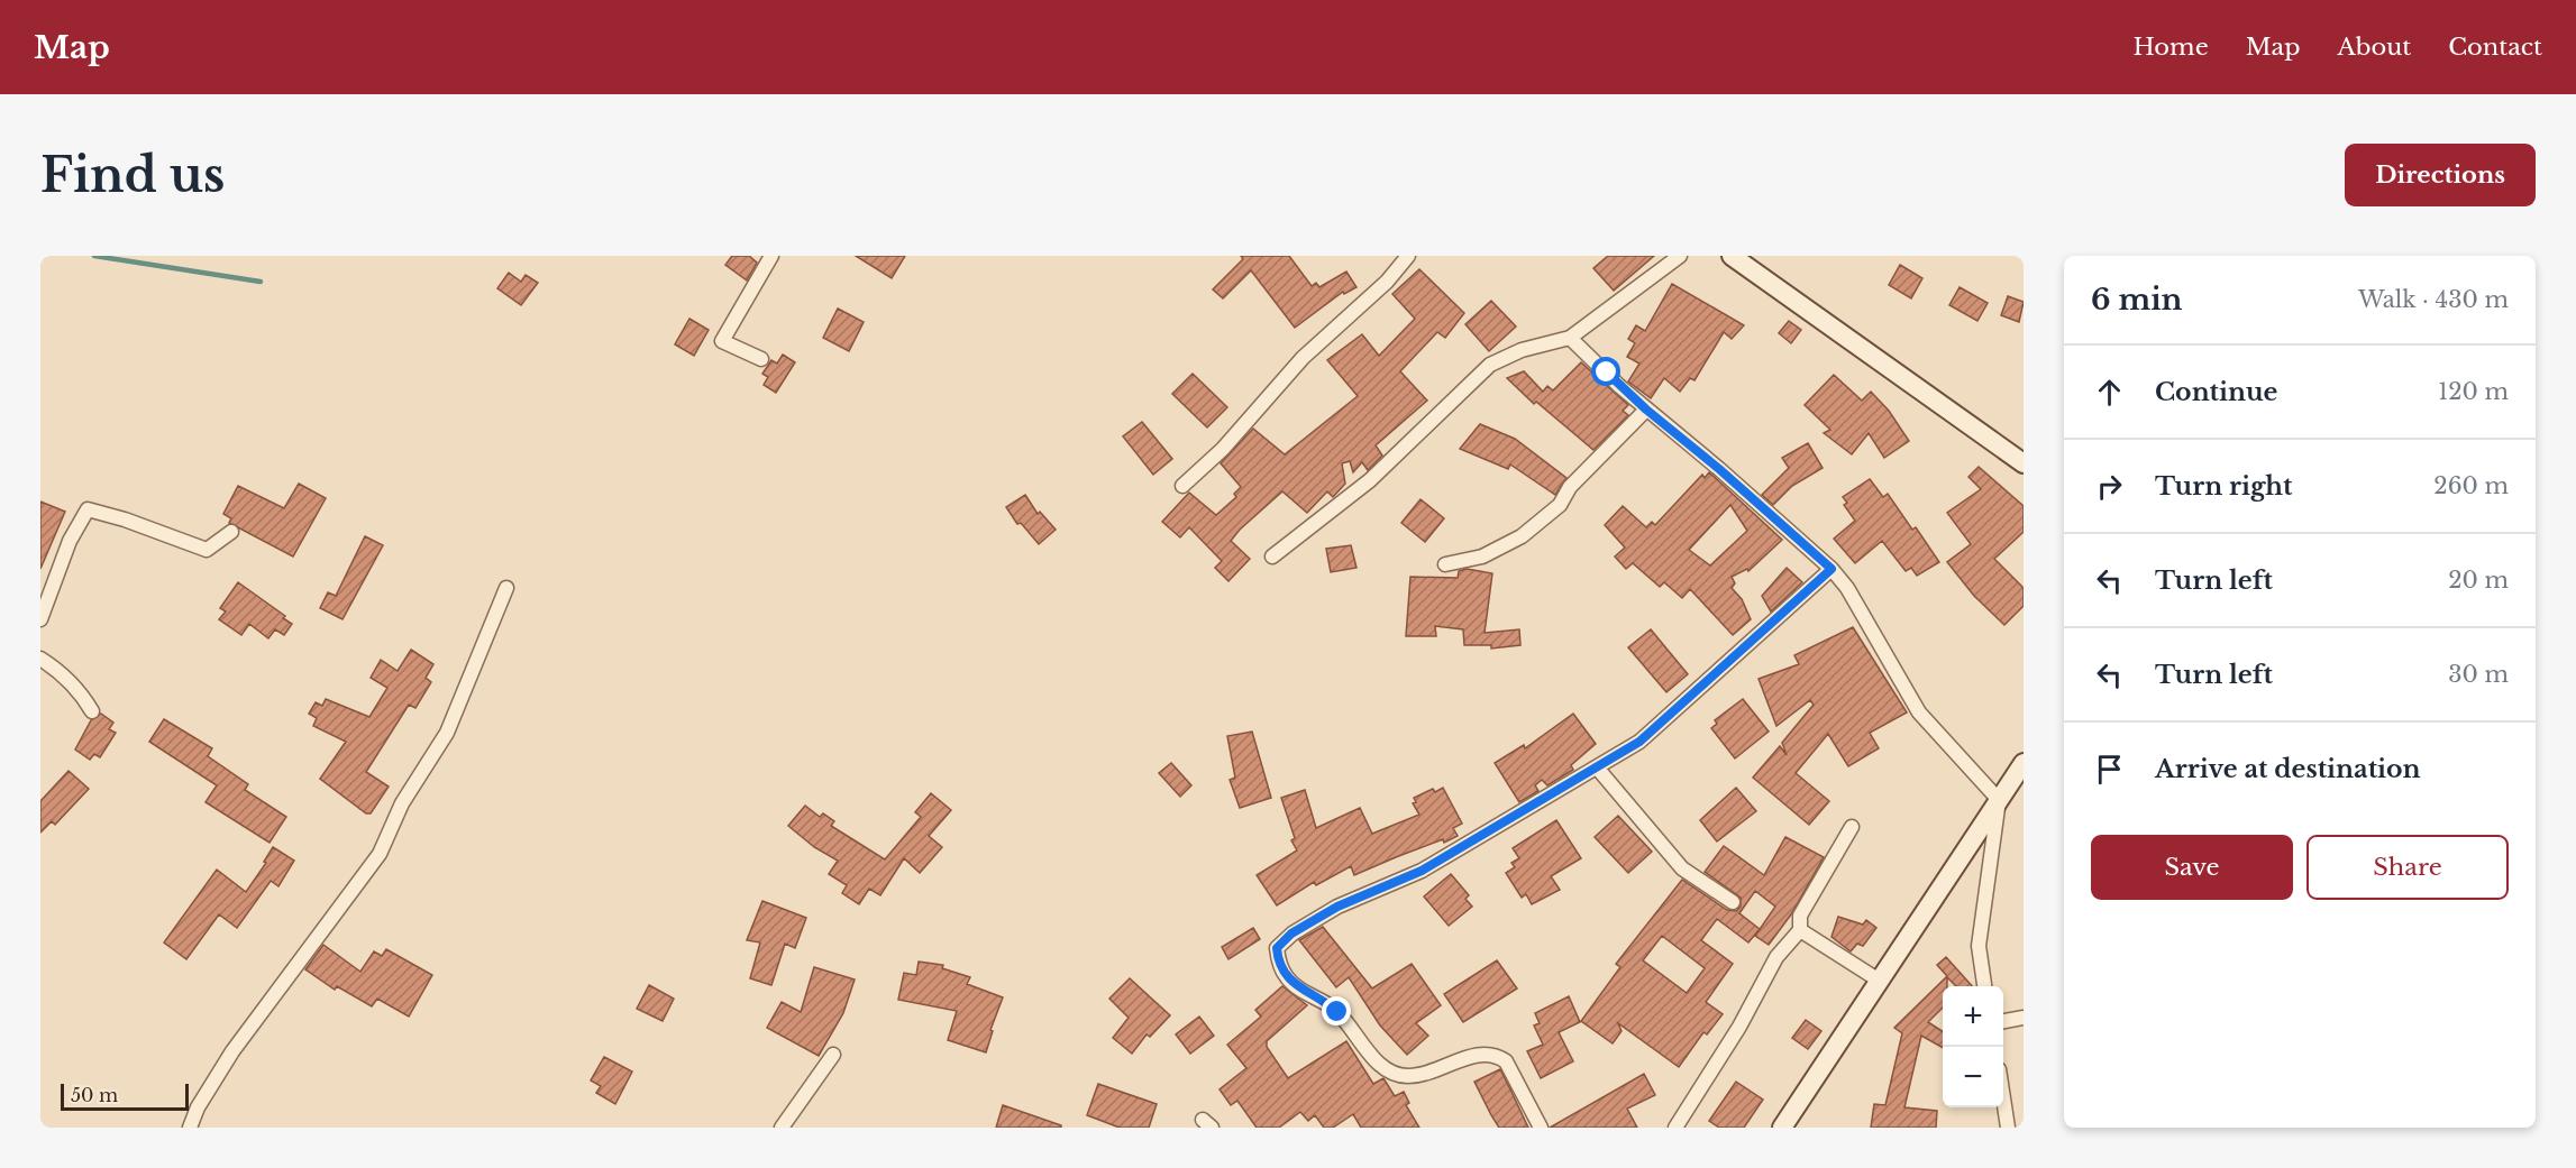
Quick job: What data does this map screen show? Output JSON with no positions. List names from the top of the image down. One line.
{"scale_bar":"50 m","page":{"header":"Map","nav":["Home","Map","About","Contact"],"buttons":["Directions",["Save","Share"]],"title":"Find us","heading":["6 min","Walk · 430 m"],"list":[["Continue","120 m"],["Turn right","260 m"],["Turn left","20 m"],["Turn left","30 m"],"Arrive at destination"],"map_buttons":["+","−"],"scale":"50 m"}}
